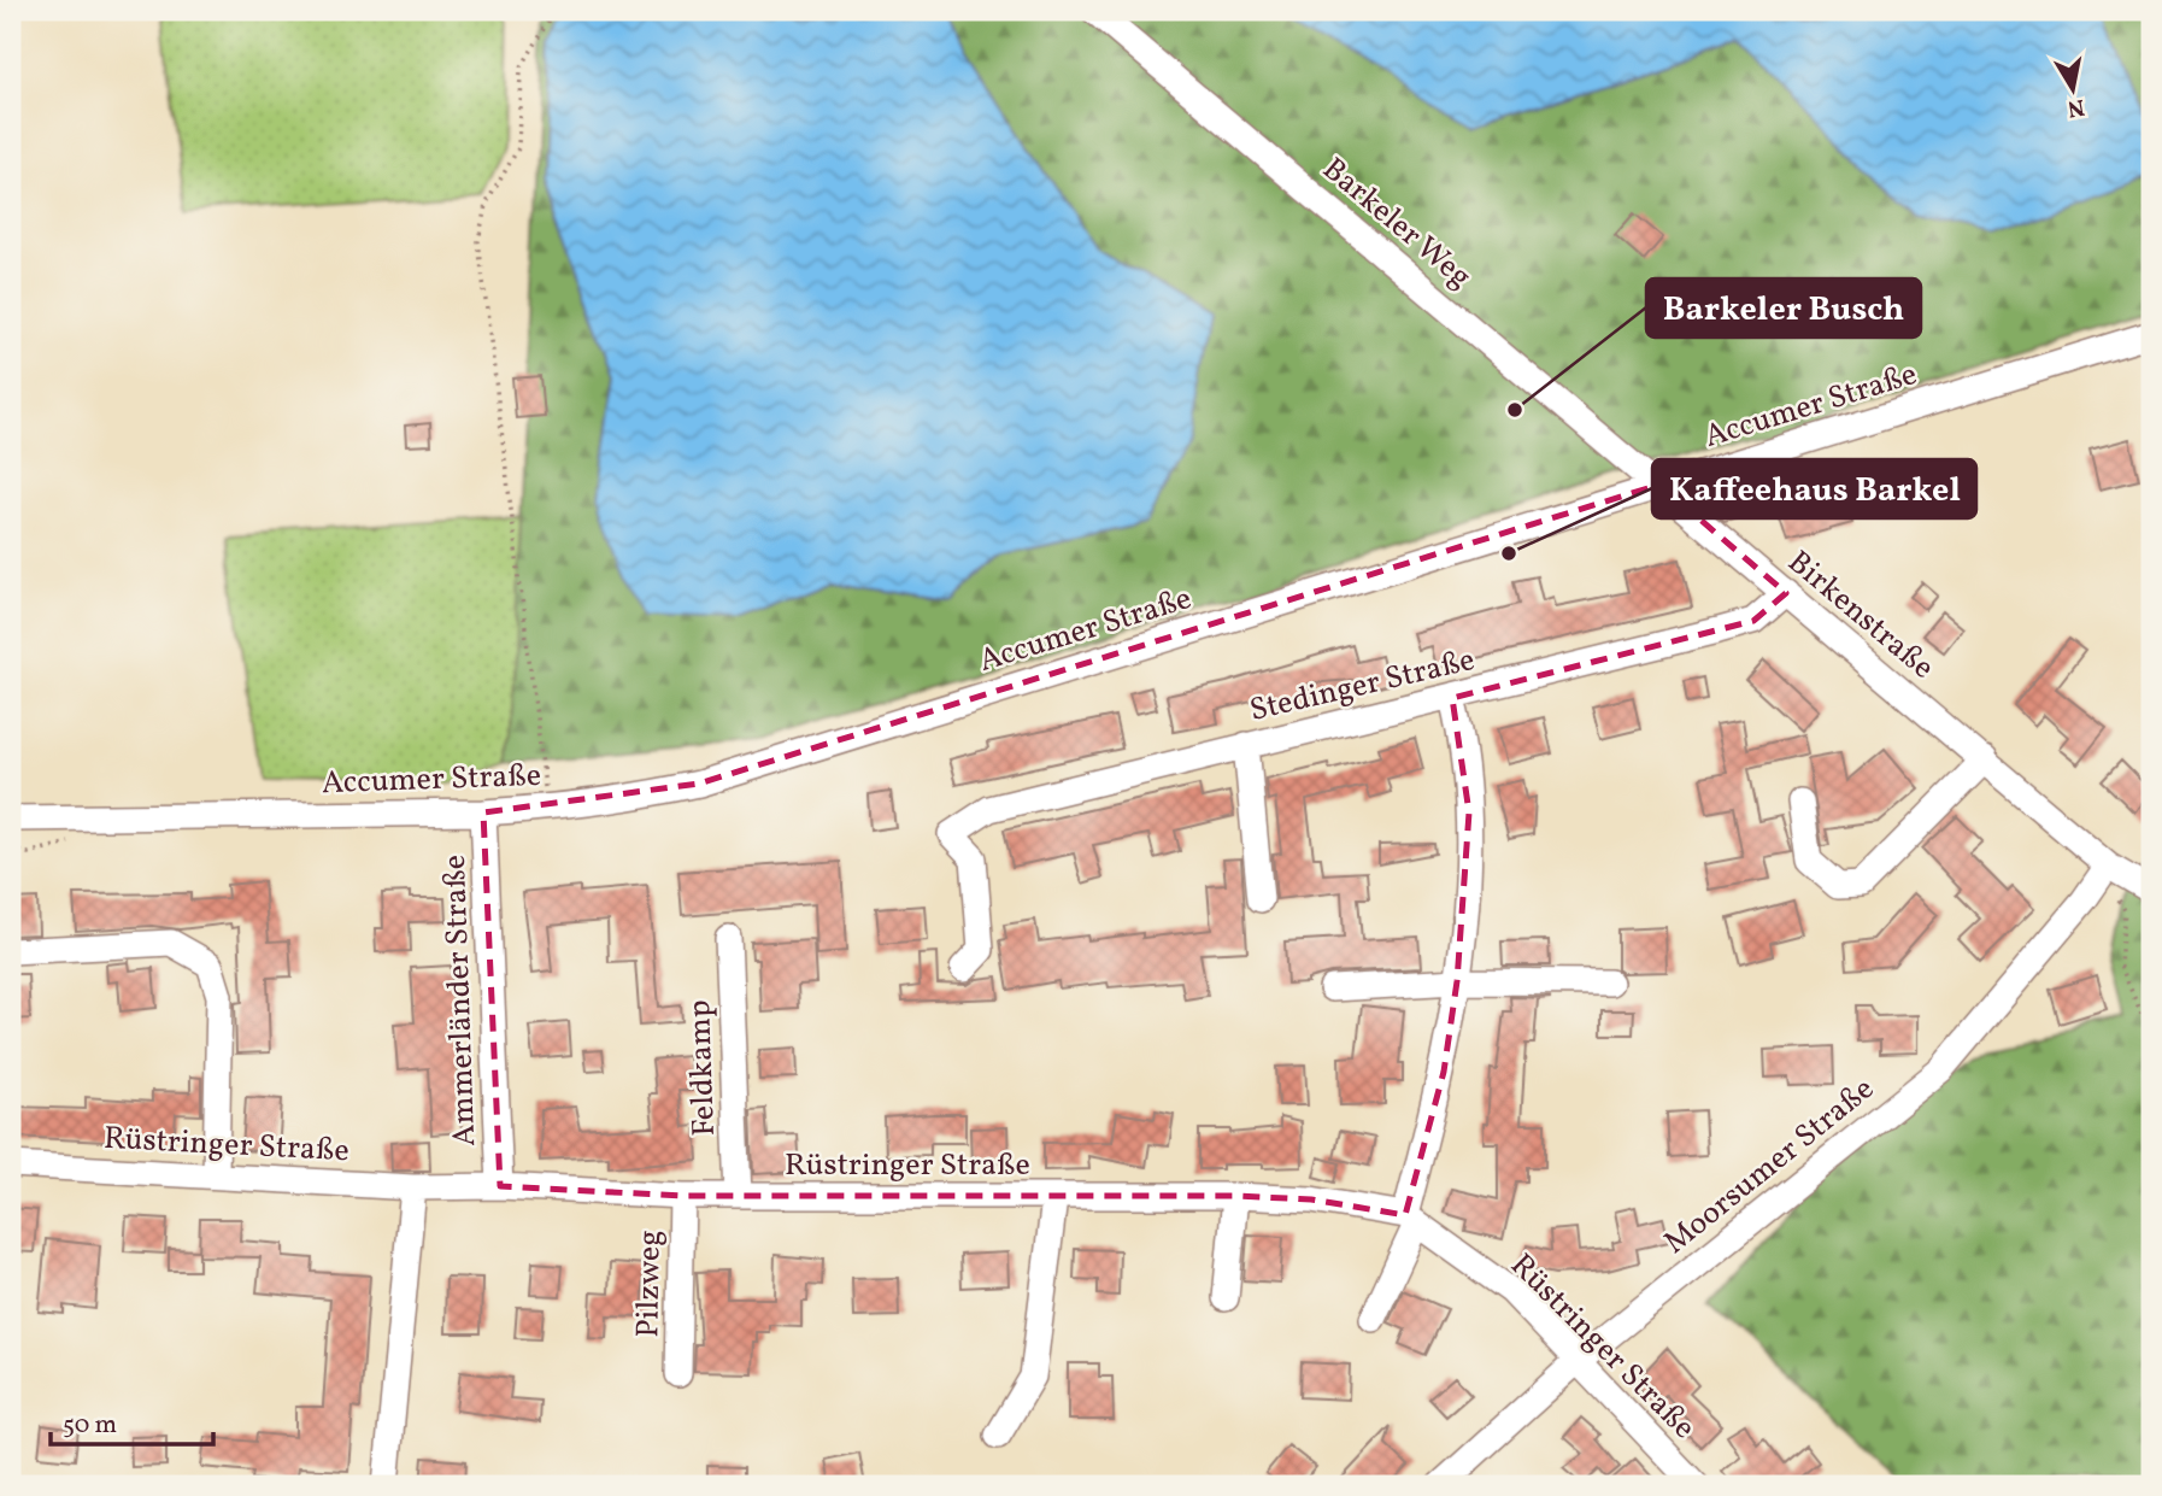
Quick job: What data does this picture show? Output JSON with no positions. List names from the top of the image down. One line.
{"streets":{"street":["Barkeler Weg","Accumer Straße","Birkenstraße","Stedinger Straße","Ammerländer Straße","Feldkamp","Rüstringer Straße","Moorsumer Straße","Pilzweg"]},"crossings":[["Barkeler Weg","Accumer Straße"],["Barkeler Weg","Birkenstraße"],["Accumer Straße","Birkenstraße"],["Accumer Straße","Ammerländer Straße"],["Birkenstraße","Stedinger Straße"],["Birkenstraße","Moorsumer Straße"],["Ammerländer Straße","Rüstringer Straße"],["Feldkamp","Rüstringer Straße"],["Rüstringer Straße","Moorsumer Straße"],["Rüstringer Straße","Pilzweg"]],"places":["Barkeler Busch","Kaffeehaus Barkel"],"scale_bar":"50 m","north":"bottom"}
